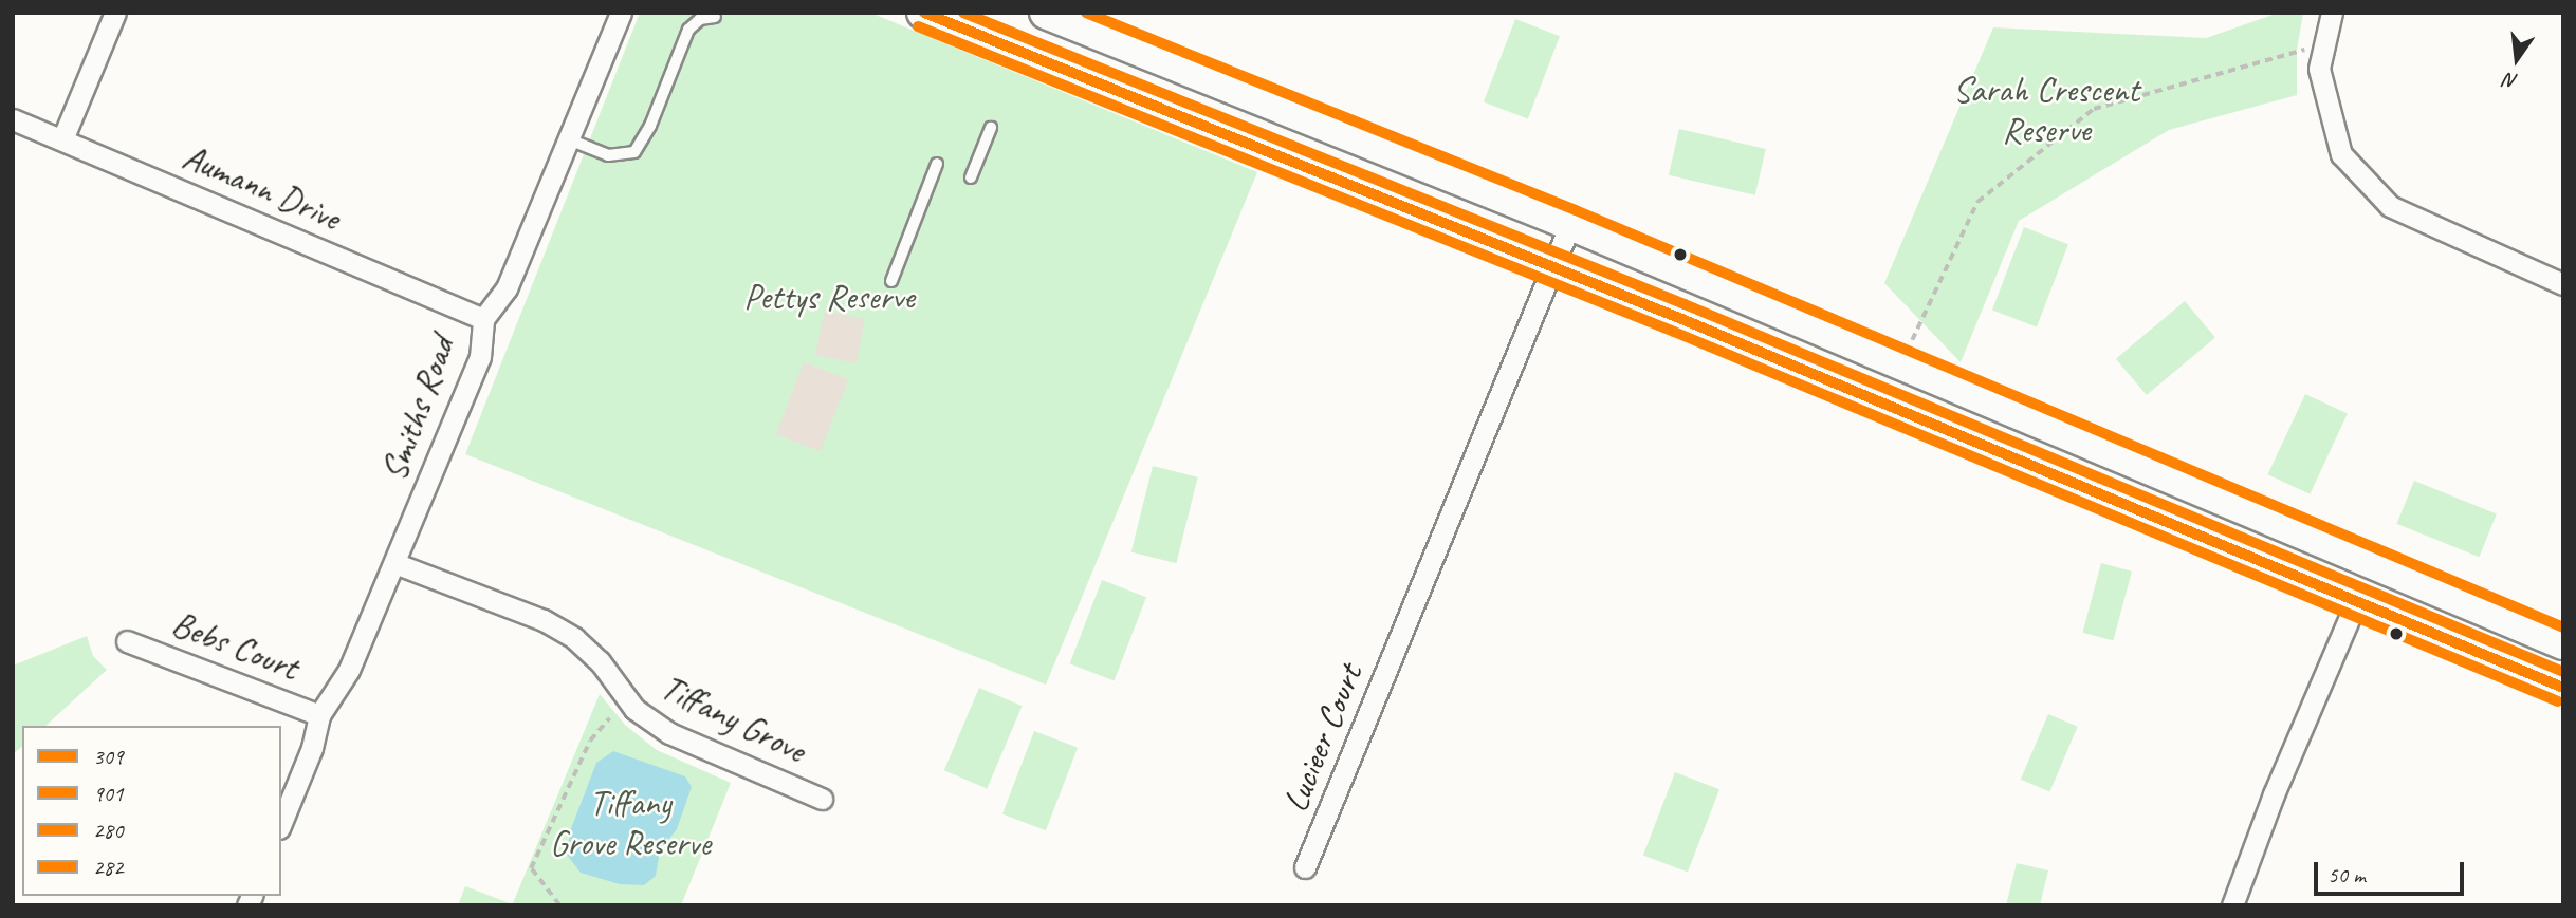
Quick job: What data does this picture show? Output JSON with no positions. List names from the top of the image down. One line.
{"streets":{"street":["Aumann Drive","Smiths Road","Bebs Court","Tiffany Grove","Lucieer Court"]},"crossings":[["Aumann Drive","Smiths Road"],["Smiths Road","Bebs Court"],["Smiths Road","Tiffany Grove"]],"parks":["Sarah Crescent Reserve","Pettys Reserve","Tiffany Grove Reserve"],"lines":["transit line 309","transit line 280","transit line 282","transit line 901"],"legend":["309","901","280","282"],"scale_bar":"50 m","north":"bottom"}
